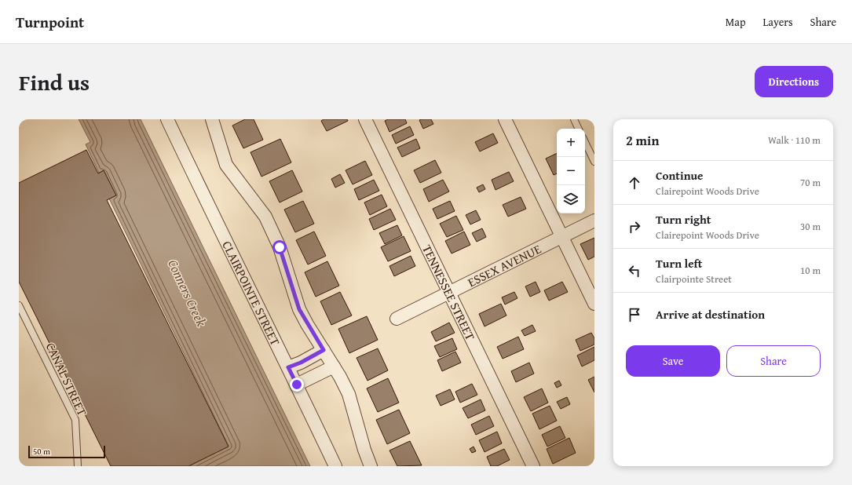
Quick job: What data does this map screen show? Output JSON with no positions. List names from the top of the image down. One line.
{"streets":{"street":["ESSEX AVENUE","CLAIRPOINTE STREET","TENNESSEE STREET"],"lane":["CANAL STREET"]},"crossings":[["ESSEX AVENUE","TENNESSEE STREET"]],"water":["Conners Creek"],"scale_bar":"50 m","page":{"header":"Turnpoint","nav":["Map","Layers","Share"],"title":"Find us","buttons":["Directions",["Save","Share"]],"heading":["2 min","Walk · 110 m"],"map_buttons":["+","−"],"list":[["Continue","Clairepoint Woods Drive","70 m"],["Turn right","Clairepoint Woods Drive","30 m"],["Turn left","Clairpointe Street","10 m"],"Arrive at destination"],"scale":"50 m"}}
